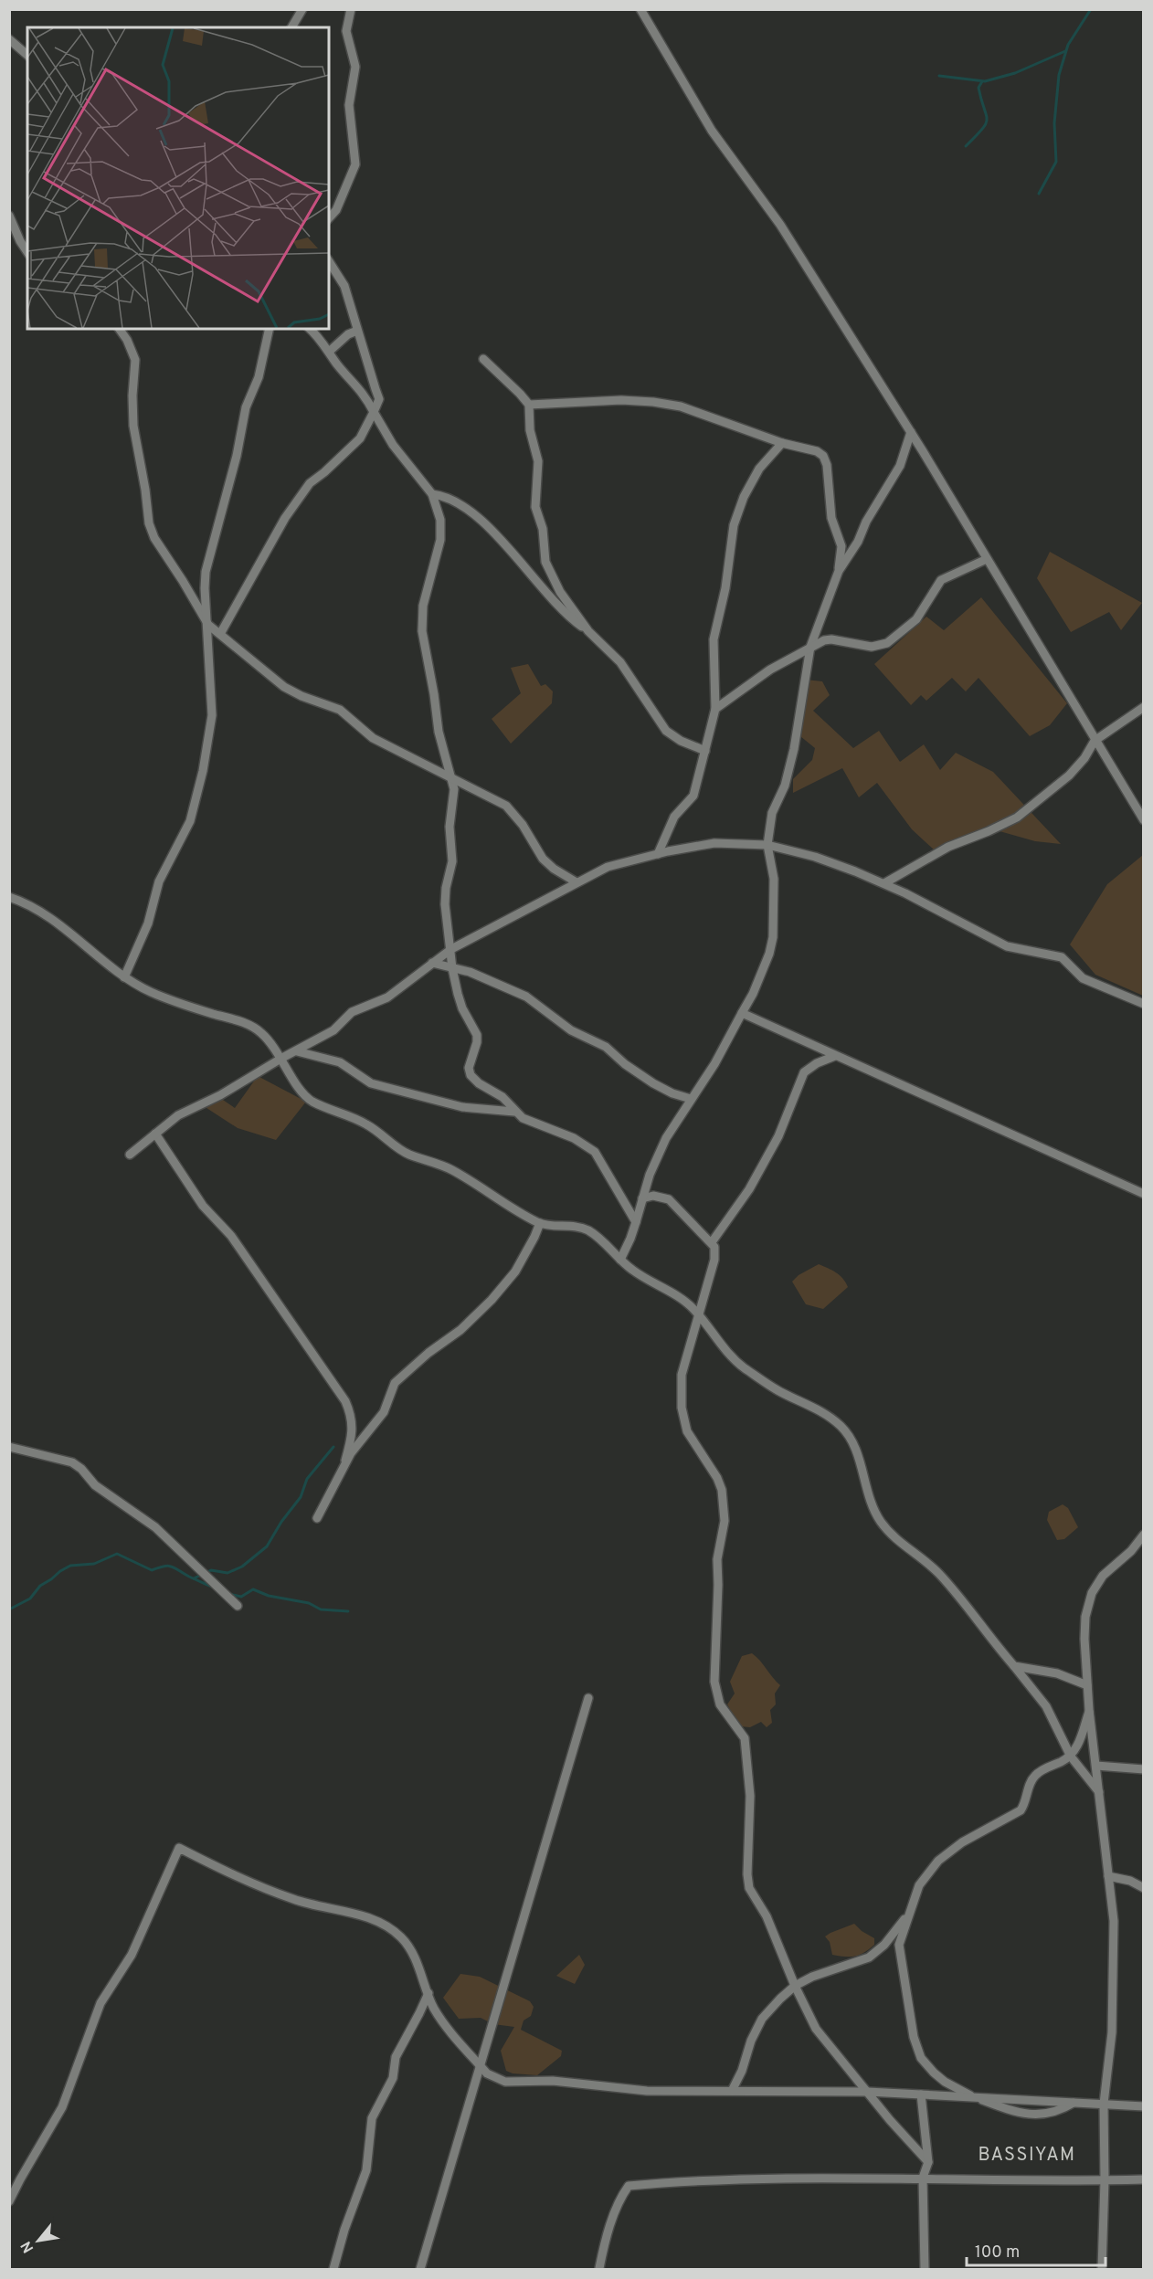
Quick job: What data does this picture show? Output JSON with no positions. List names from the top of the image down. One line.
{"districts":["BASSIYAM"],"scale_bar":"100 m","north":"bottom left"}
